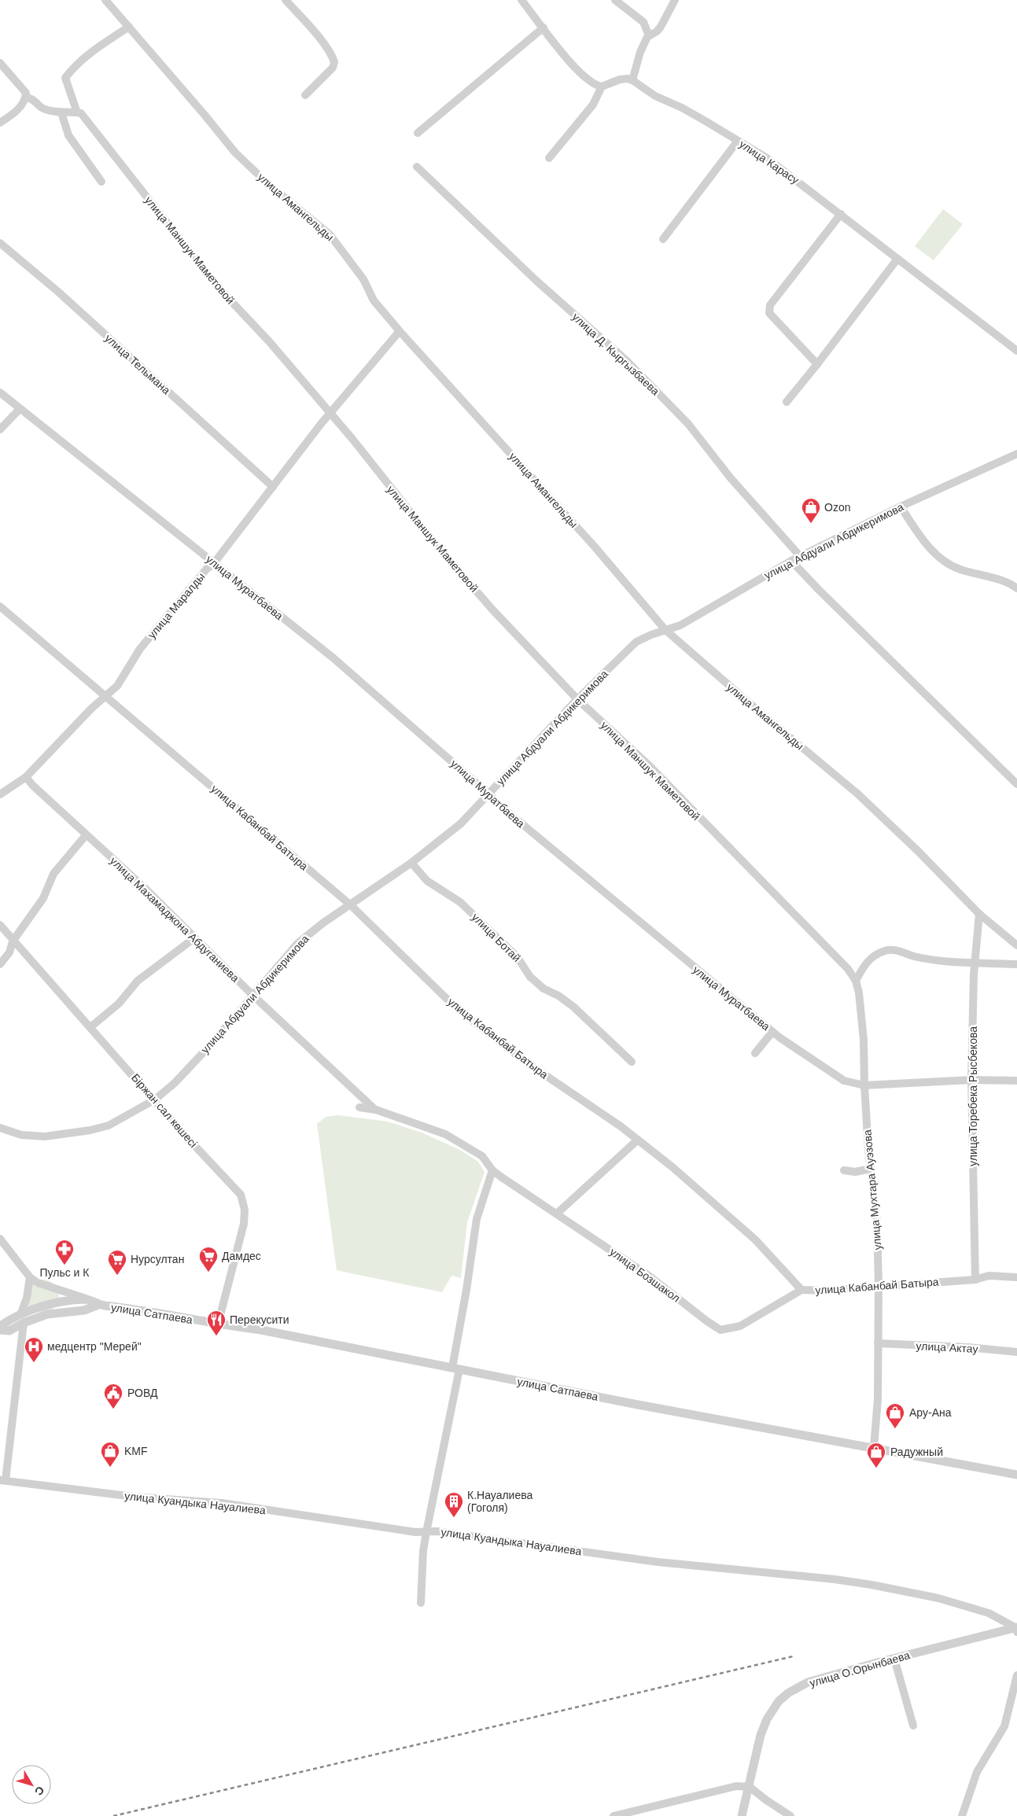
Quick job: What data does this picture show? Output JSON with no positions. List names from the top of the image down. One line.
{"streets":{"street":["улица Карасу","улица Амангельды","улица Маншук Маметовой","улица Д. Кыргызбаева","улица Тельмана","улица Абдуали Абдикеримова","улица Муратбаева","улица Маралды","улица Кабанбай Батыра","улица Махамаджона Абдуганиева","улица Ботай","улица Торебека Рысбекова","Біржан сал көшесі","улица Мухтара Ауэзова","улица Бозшакол","улица Сатпаева","улица Актау","улица Куандыка Науалиева","улица О.Орынбаева"]},"crossings":[["улица Амангельды","улица Абдуали Абдикеримова"],["улица Амангельды","улица Маралды"],["улица Амангельды","улица Торебека Рысбекова"],["улица Маншук Маметовой","улица Абдуали Абдикеримова"],["улица Маншук Маметовой","улица Маралды"],["улица Маншук Маметовой","улица Мухтара Ауэзова"],["улица Д. Кыргызбаева","улица Абдуали Абдикеримова"],["улица Тельмана","улица Маралды"],["улица Абдуали Абдикеримова","улица Муратбаева"],["улица Абдуали Абдикеримова","улица Кабанбай Батыра"],["улица Абдуали Абдикеримова","улица Махамаджона Абдуганиева"],["улица Абдуали Абдикеримова","улица Ботай"],["улица Абдуали Абдикеримова","Біржан сал көшесі"],["улица Муратбаева","улица Маралды"],["улица Муратбаева","улица Торебека Рысбекова"],["улица Муратбаева","улица Мухтара Ауэзова"],["улица Маралды","улица Кабанбай Батыра"],["улица Маралды","улица Махамаджона Абдуганиева"],["улица Кабанбай Батыра","улица Торебека Рысбекова"],["улица Кабанбай Батыра","улица Мухтара Ауэзова"],["улица Кабанбай Батыра","улица Бозшакол"],["улица Махамаджона Абдуганиева","улица Бозшакол"],["Біржан сал көшесі","улица Сатпаева"],["улица Мухтара Ауэзова","улица Сатпаева"],["улица Мухтара Ауэзова","улица Актау"],["улица Куандыка Науалиева","улица О.Орынбаева"]],"places":{"shop":["Ozon","Ару-Ана","KMF","Радужный"],"pharmacy":["Пульс и К"],"supermarket":["Дамдес","Нурсултан"],"restaurant":["Перекусити"],"hospital":["медцентр \"Мерей\""],"public building":["РОВД"],"building":["К.Науалиева (Гоголя)"]},"north":"bottom right"}
